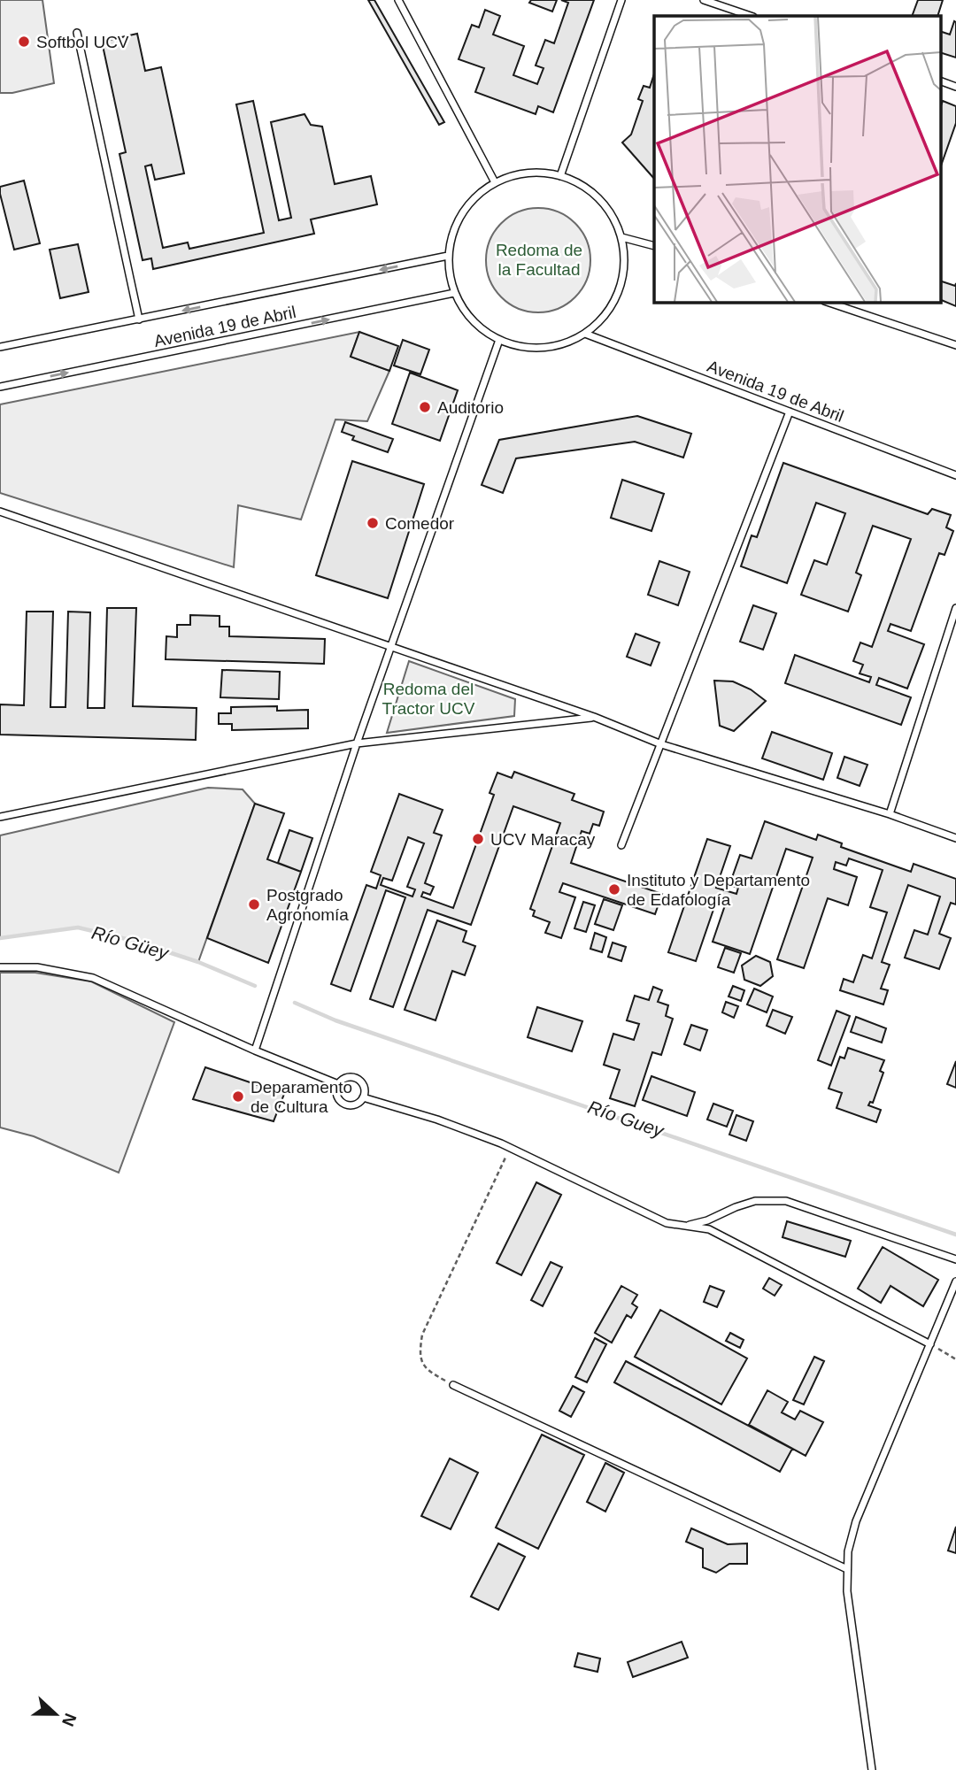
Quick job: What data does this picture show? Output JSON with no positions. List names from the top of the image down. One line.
{"streets":{"lane":["Avenida 19 de Abril"]},"water":["Río Güey","Río Guey"],"parks":["Redoma de la Facultad","Redoma del Tractor UCV"],"places":["Softbol UCV","Auditorio","Comedor","UCV Maracay","Instituto y Departamento de Edafología","Postgrado Agronomía","Deparamento de Cultura"],"north":"right"}
